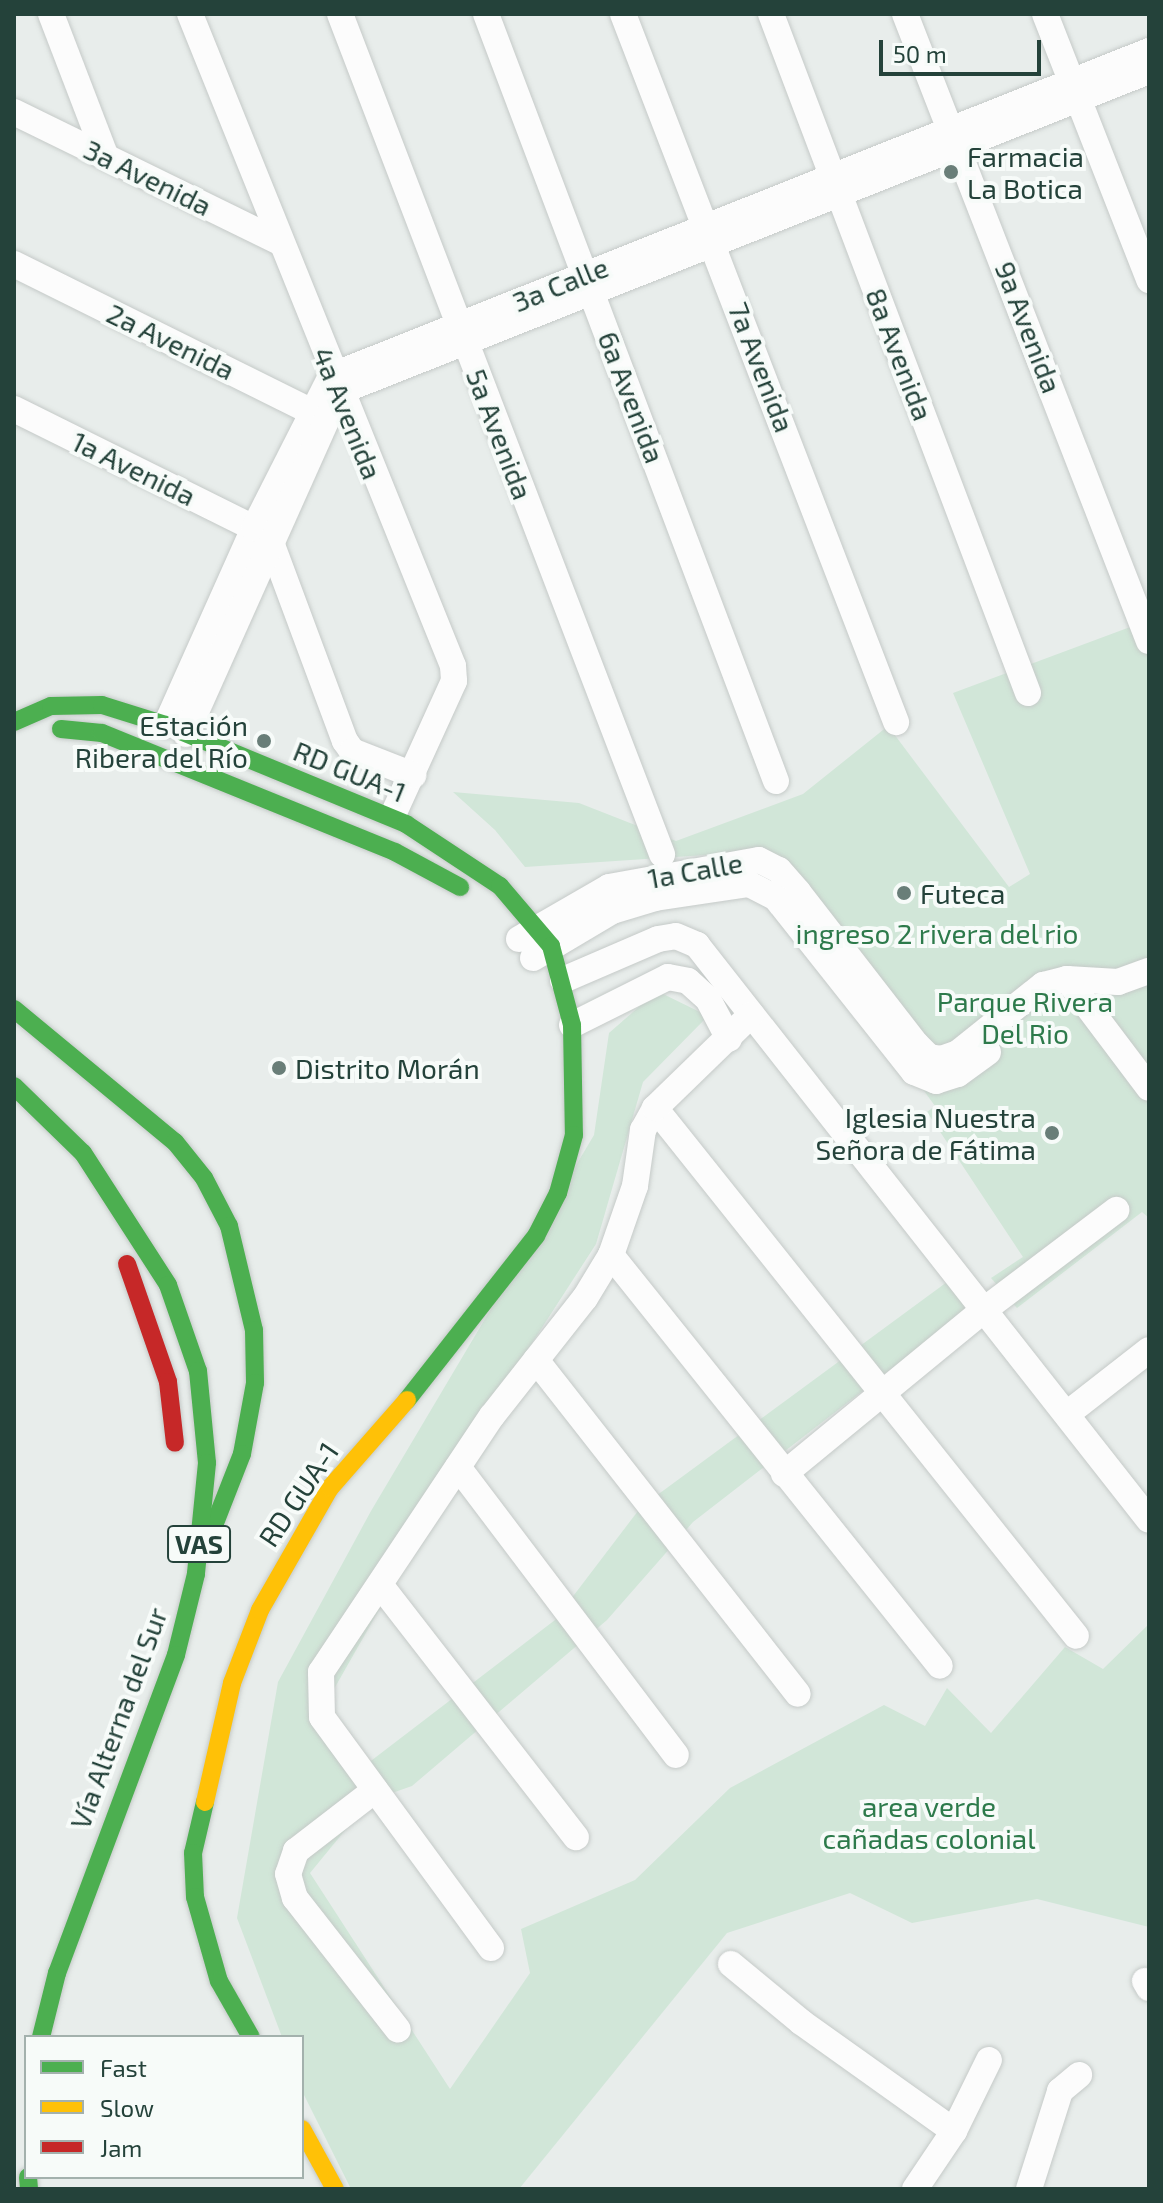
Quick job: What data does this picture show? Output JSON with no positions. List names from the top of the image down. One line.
{"streets":{"main road":["RD GUA-1","VAS","Vía Alterna del Sur"],"street":["3a Avenida","3a Calle","9a Avenida","2a Avenida","8a Avenida","7a Avenida","6a Avenida","4a Avenida","5a Avenida","1a Avenida","1a Calle"]},"crossings":[["3a Avenida","4a Avenida"],["3a Calle","9a Avenida"],["3a Calle","8a Avenida"],["3a Calle","7a Avenida"],["3a Calle","6a Avenida"],["3a Calle","4a Avenida"],["3a Calle","5a Avenida"],["RD GUA-1","1a Calle"]],"parks":["ingreso 2 rivera del rio","Parque Rivera Del Rio","area verde cañadas colonial"],"places":["Farmacia La Botica","Estación Ribera del Río","Futeca","Distrito Morán","Iglesia Nuestra Señora de Fátima"],"legend":["Fast","Slow","Jam"],"scale_bar":"50 m"}
